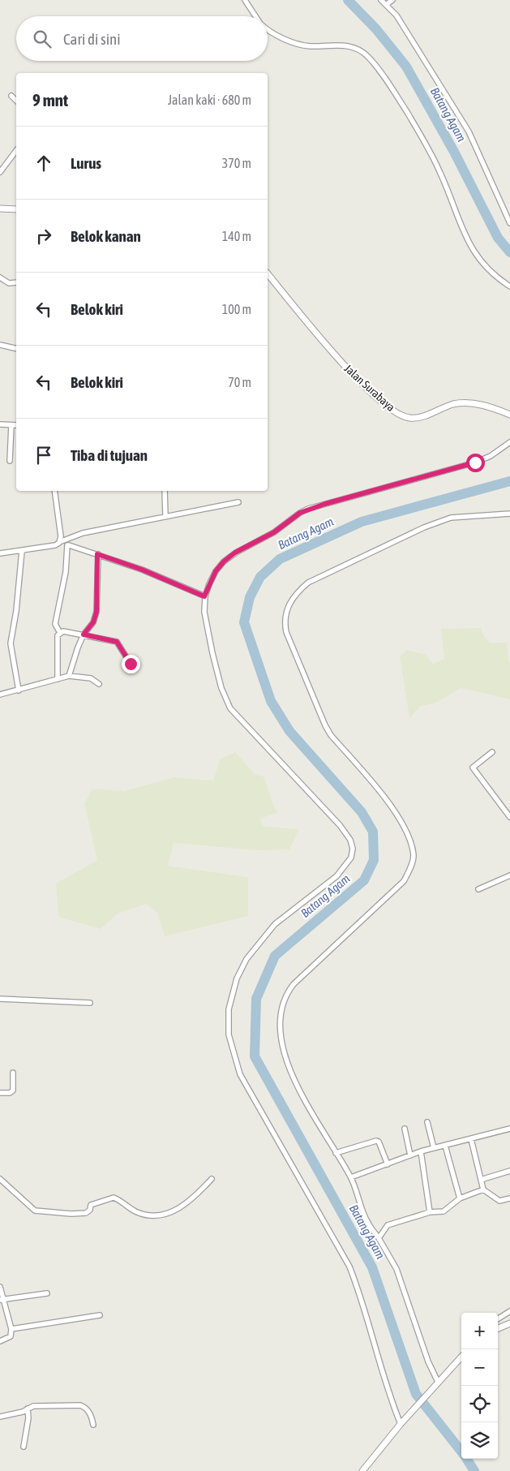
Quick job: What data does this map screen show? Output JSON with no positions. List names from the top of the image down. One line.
{"streets":{"street":["Jalan Surabaya"]},"water":["Batang Agam"],"page":{"search":"Cari di sini","heading":["9 mnt","Jalan kaki · 680 m"],"list":[["Lurus","370 m"],["Belok kanan","140 m"],["Belok kiri","100 m"],["Belok kiri","70 m"],"Tiba di tujuan"],"map_buttons":["+","−"]}}
